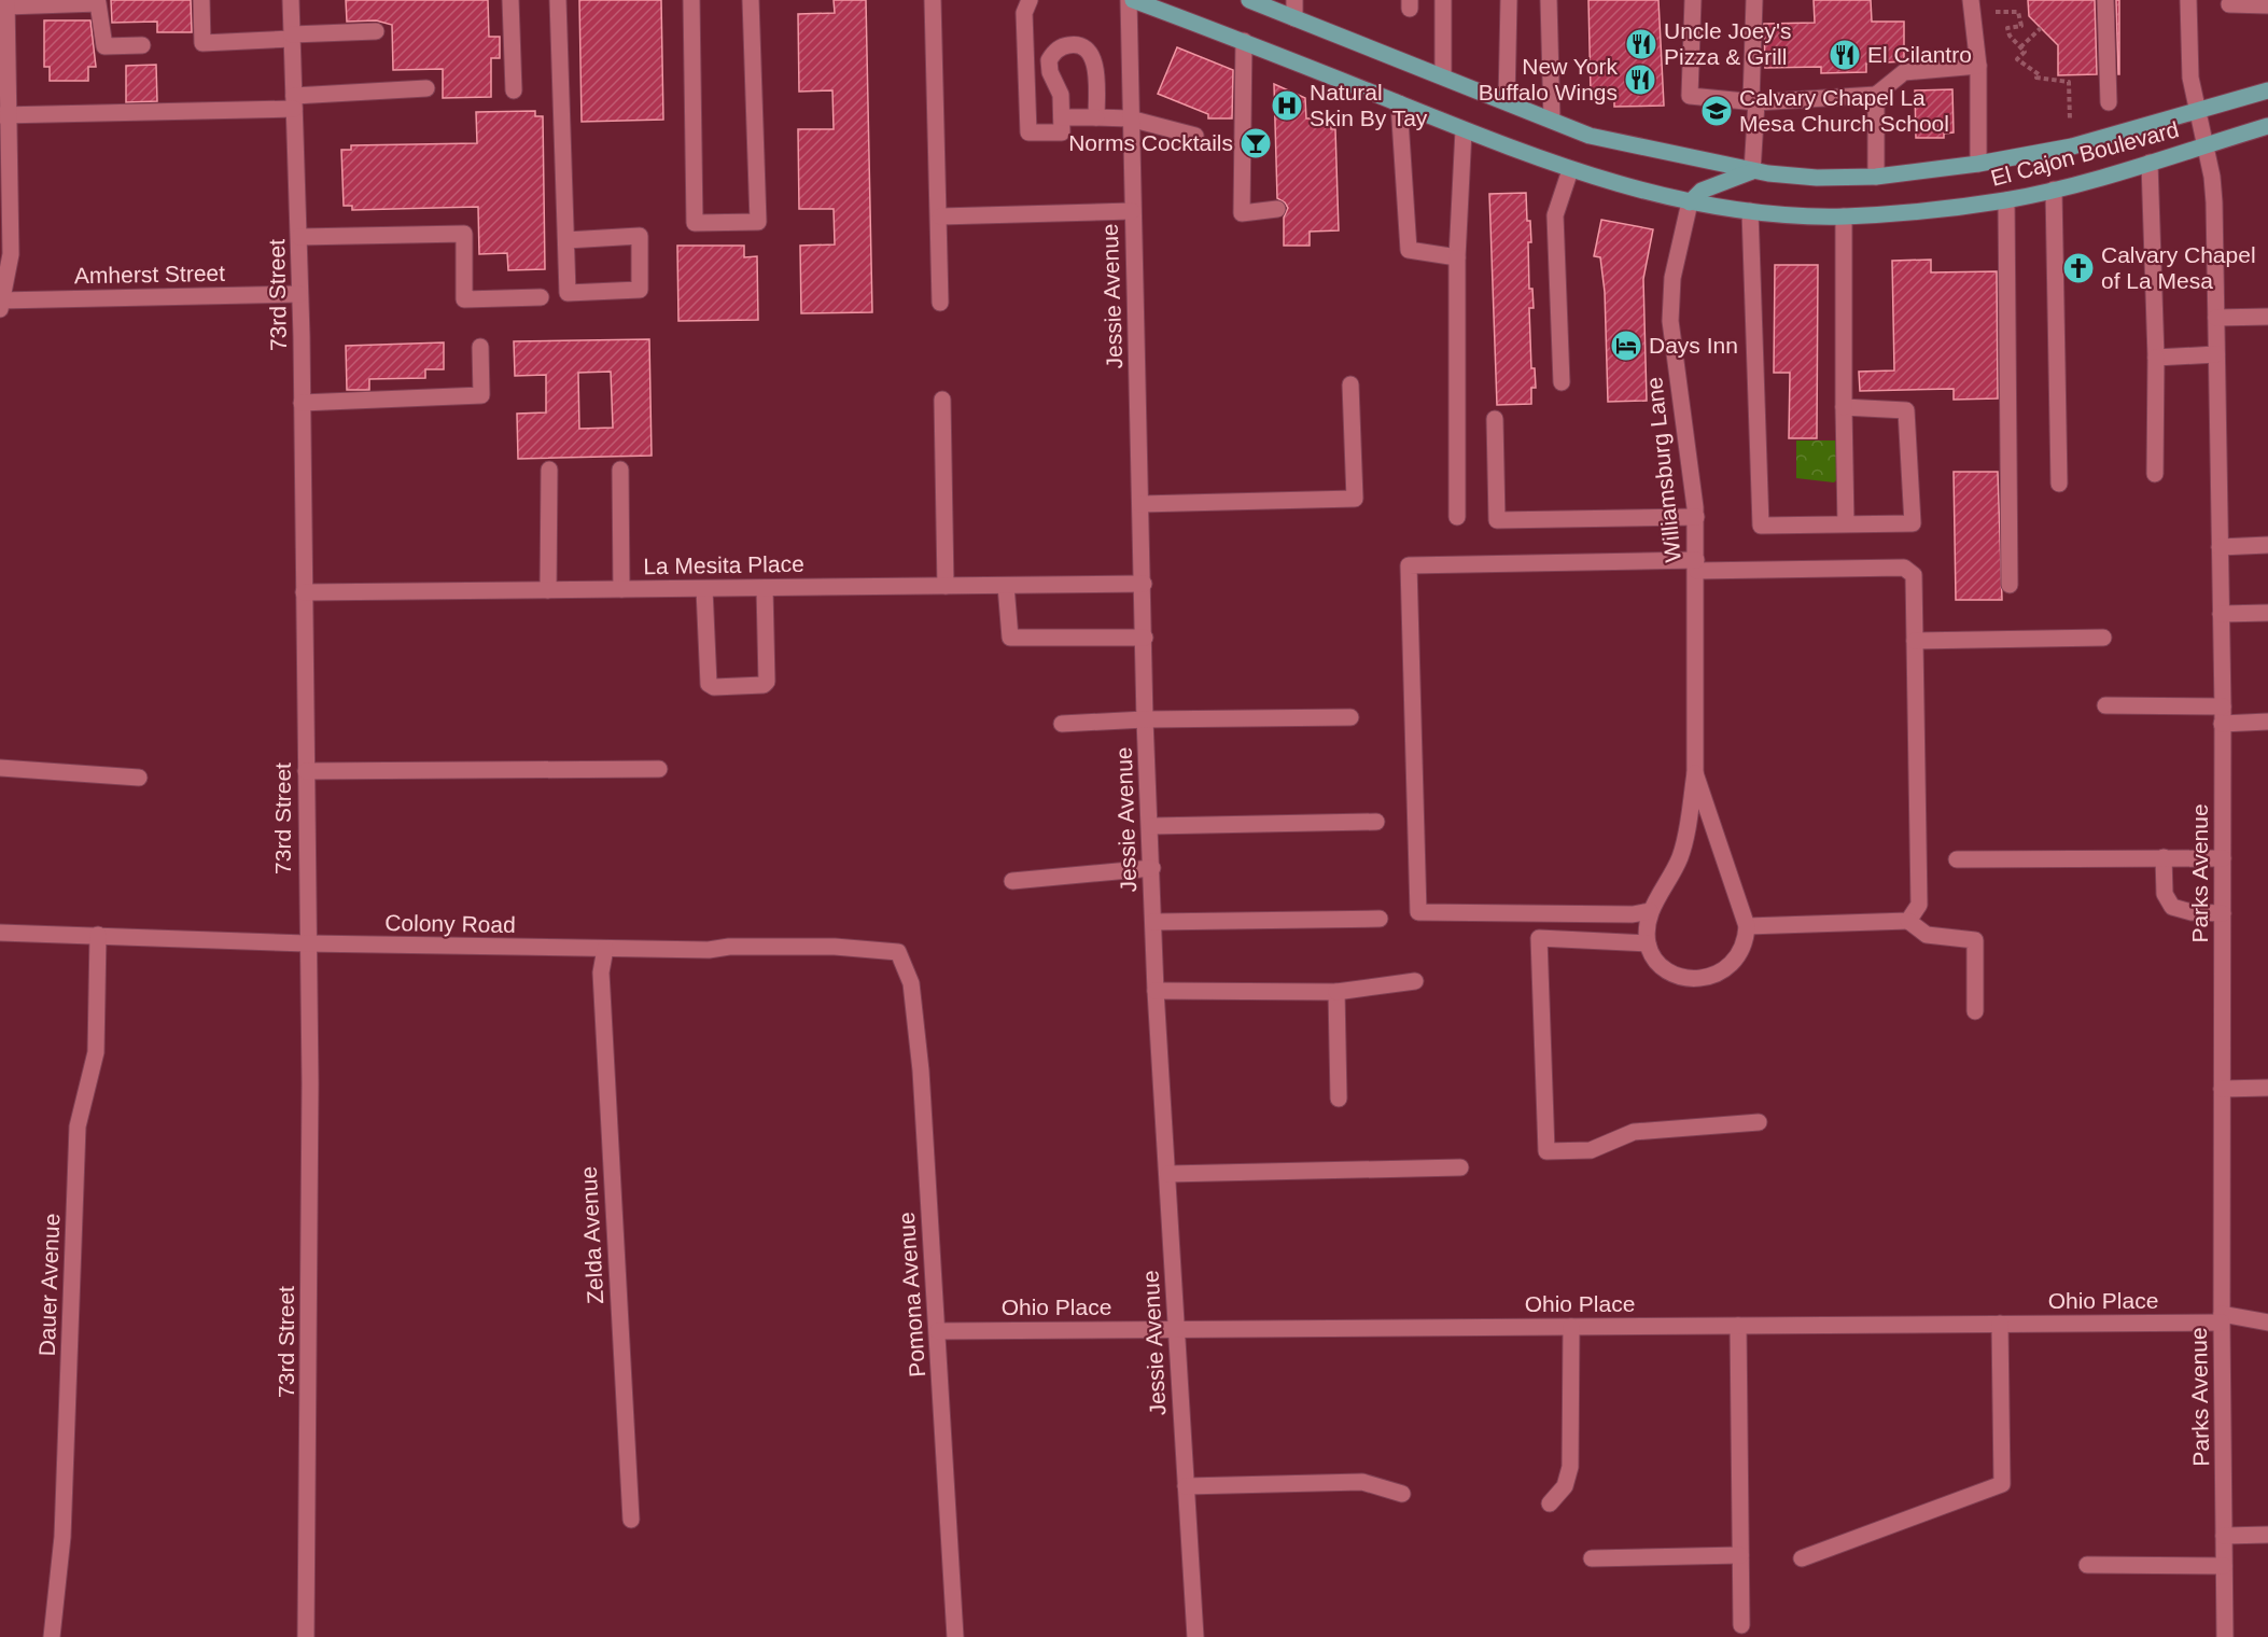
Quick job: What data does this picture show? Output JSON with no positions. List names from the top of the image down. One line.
{"streets":{"main road":["El Cajon Boulevard"],"street":["Amherst Street","73rd Street","Jessie Avenue","Williamsburg Lane","La Mesita Place","Parks Avenue","Colony Road","Zelda Avenue","Dauer Avenue","Pomona Avenue","Ohio Place"]},"crossings":[["El Cajon Boulevard","Jessie Avenue"],["El Cajon Boulevard","Williamsburg Lane"],["El Cajon Boulevard","Parks Avenue"],["Amherst Street","73rd Street"],["73rd Street","La Mesita Place"],["73rd Street","Colony Road"],["Jessie Avenue","La Mesita Place"],["Jessie Avenue","Ohio Place"],["Parks Avenue","Ohio Place"],["Colony Road","Zelda Avenue"],["Colony Road","Dauer Avenue"],["Colony Road","Pomona Avenue"],["Pomona Avenue","Ohio Place"]],"places":{"restaurant":["Uncle Joey's Pizza & Grill","El Cilantro","New York Buffalo Wings"],"hospital":["Natural Skin By Tay"],"school or university":["Calvary Chapel La Mesa Church School"],"bar":["Norms Cocktails"],"church":["Calvary Chapel of La Mesa"],"hotel":["Days Inn"]}}
